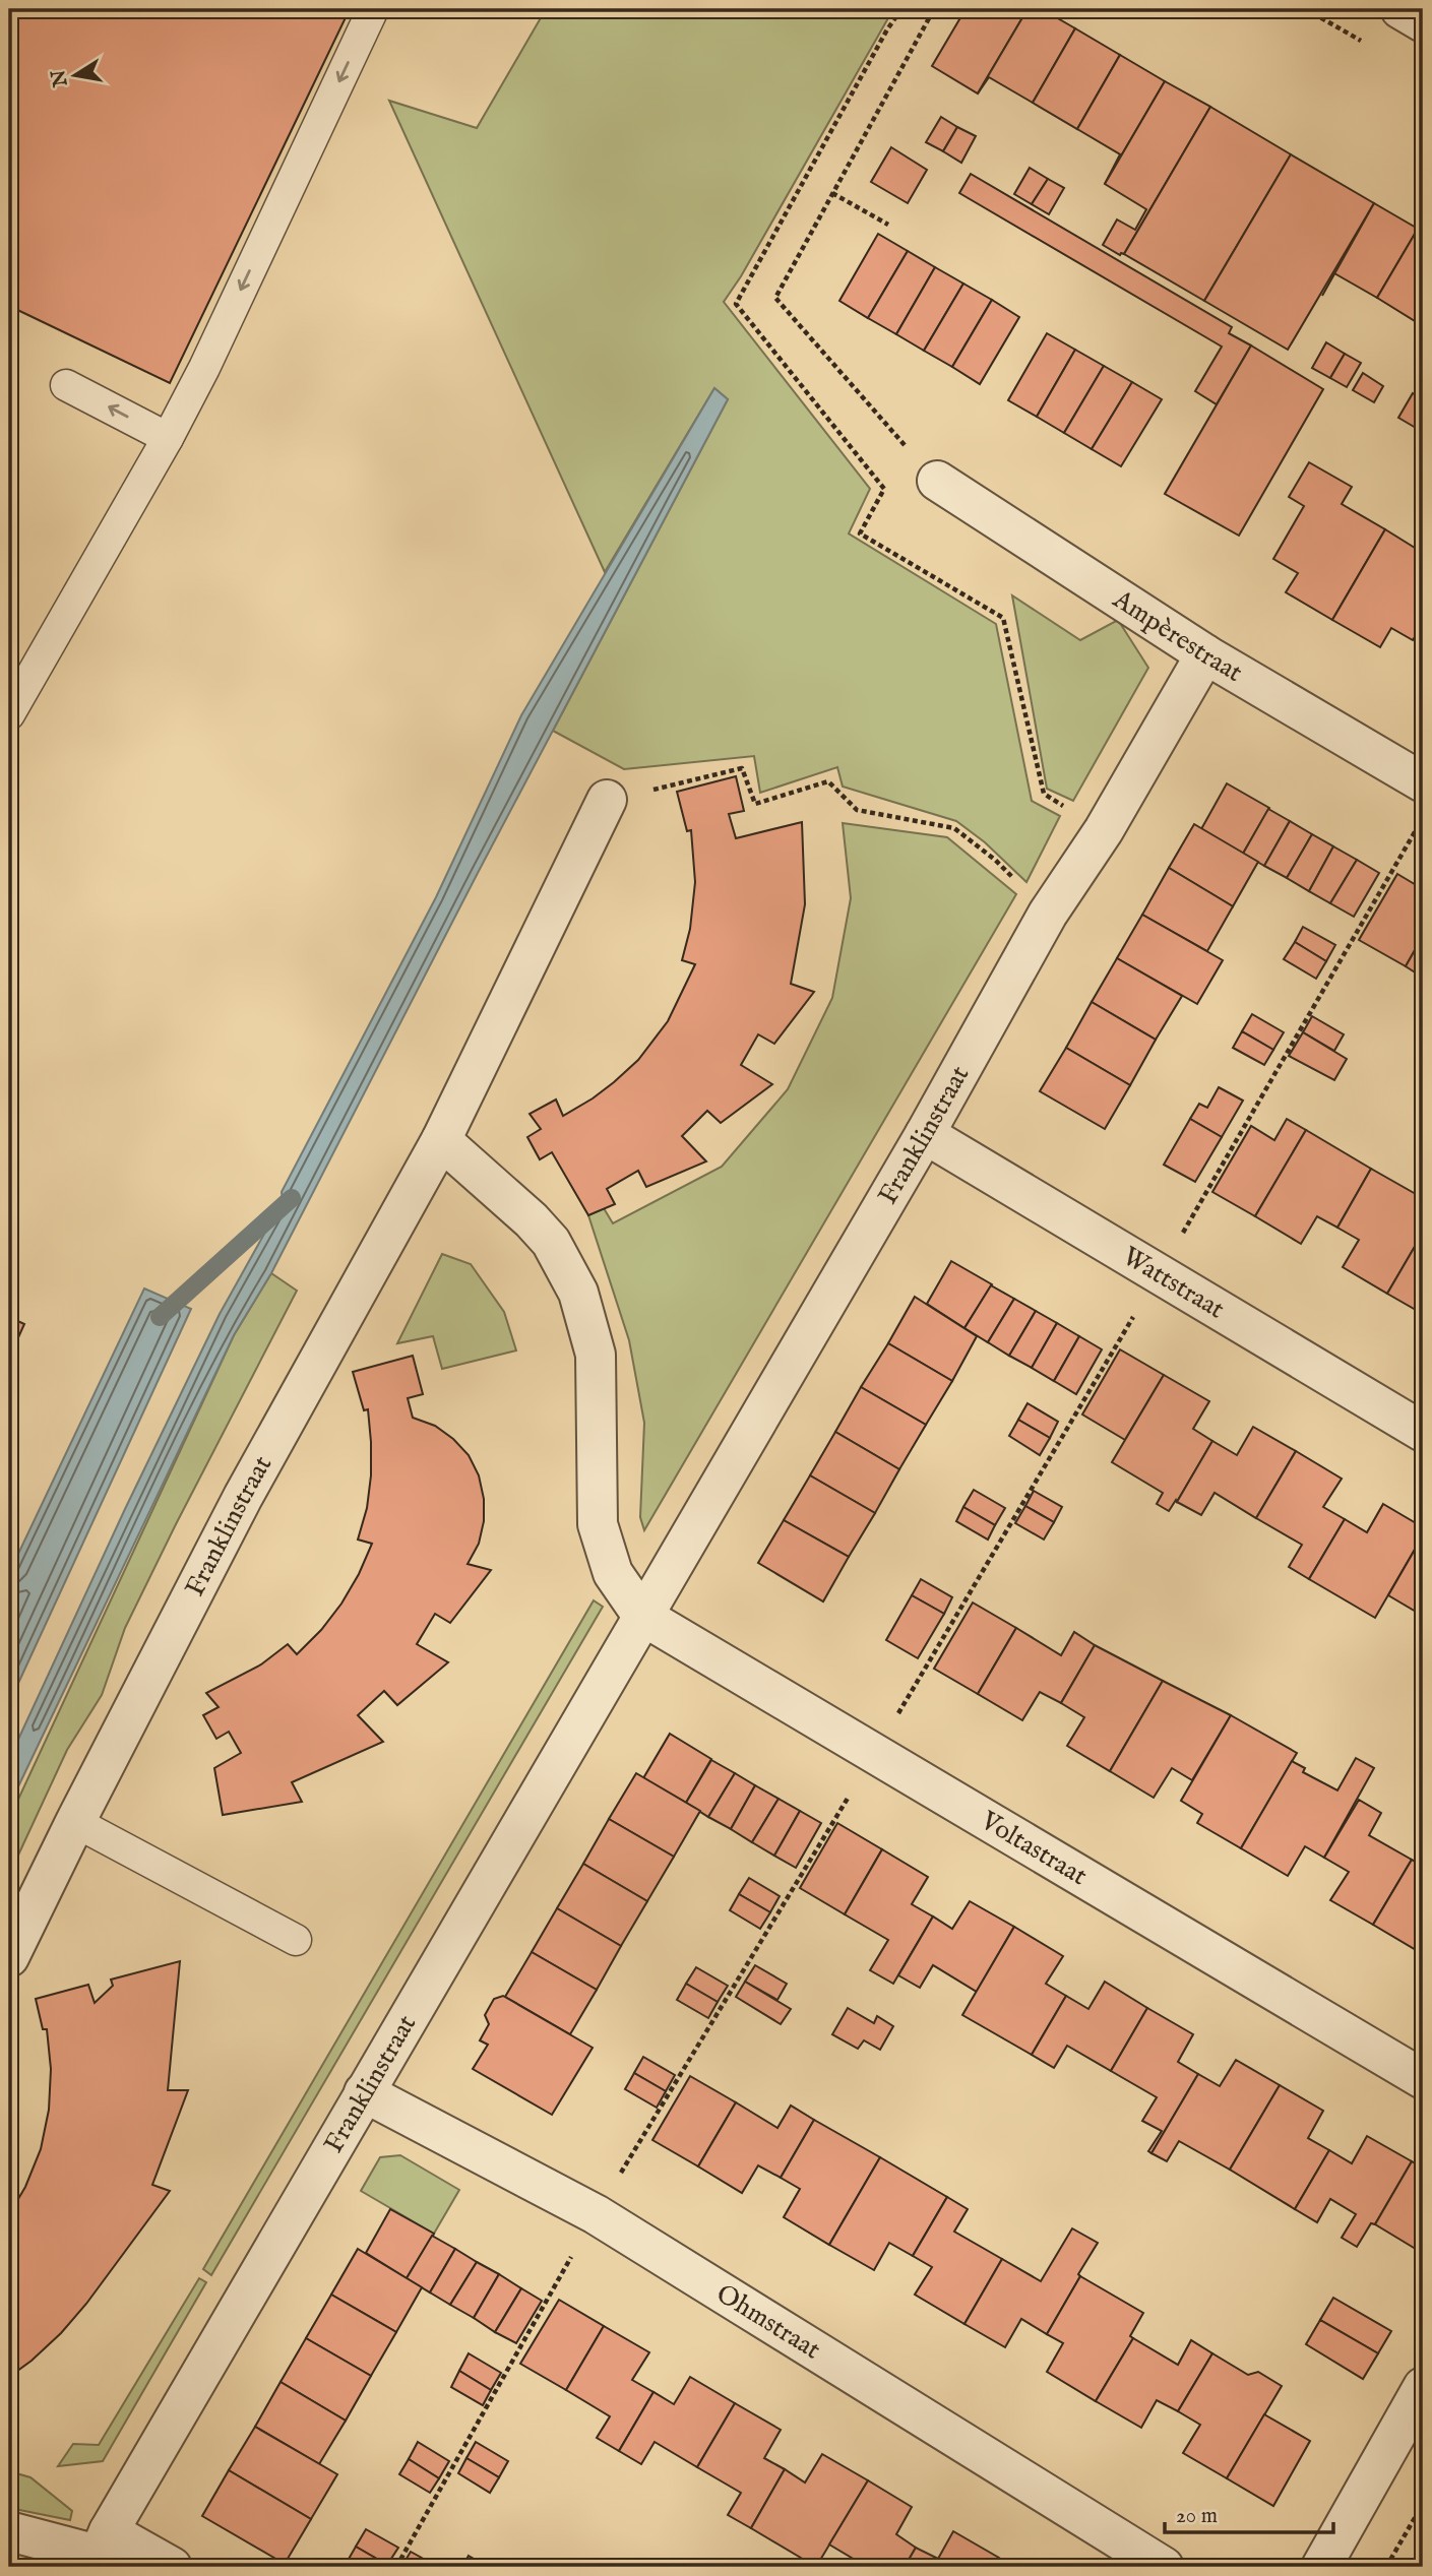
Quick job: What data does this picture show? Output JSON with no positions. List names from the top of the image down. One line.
{"streets":{"street":["Ampèrestraat","Franklinstraat","Wattstraat","Voltastraat","Ohmstraat"]},"crossings":[["Ampèrestraat","Franklinstraat"],["Franklinstraat","Wattstraat"],["Franklinstraat","Voltastraat"],["Franklinstraat","Ohmstraat"]],"scale_bar":"20 m","north":"left"}
